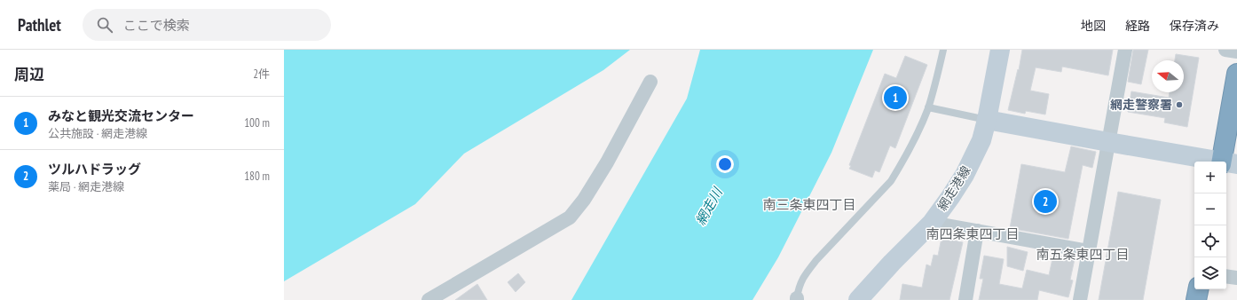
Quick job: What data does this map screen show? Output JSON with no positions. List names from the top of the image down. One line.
{"streets":{"main road":["網走港線"]},"districts":["南三条東四丁目","南四条東四丁目","南五条東四丁目"],"water":["網走川"],"places":["網走警察署"],"north":"left","page":{"header":"Pathlet","search":"ここで検索","nav":["地図","経路","保存済み"],"heading":["周辺","2件"],"pins":["1","2"],"list":[{"mark":"1","name":"みなと観光交流センター","note":"公共施設 · 網走港線","value":"100 m"},{"mark":"2","name":"ツルハドラッグ","note":"薬局 · 網走港線","value":"180 m"}],"map_buttons":["+","−"]}}
